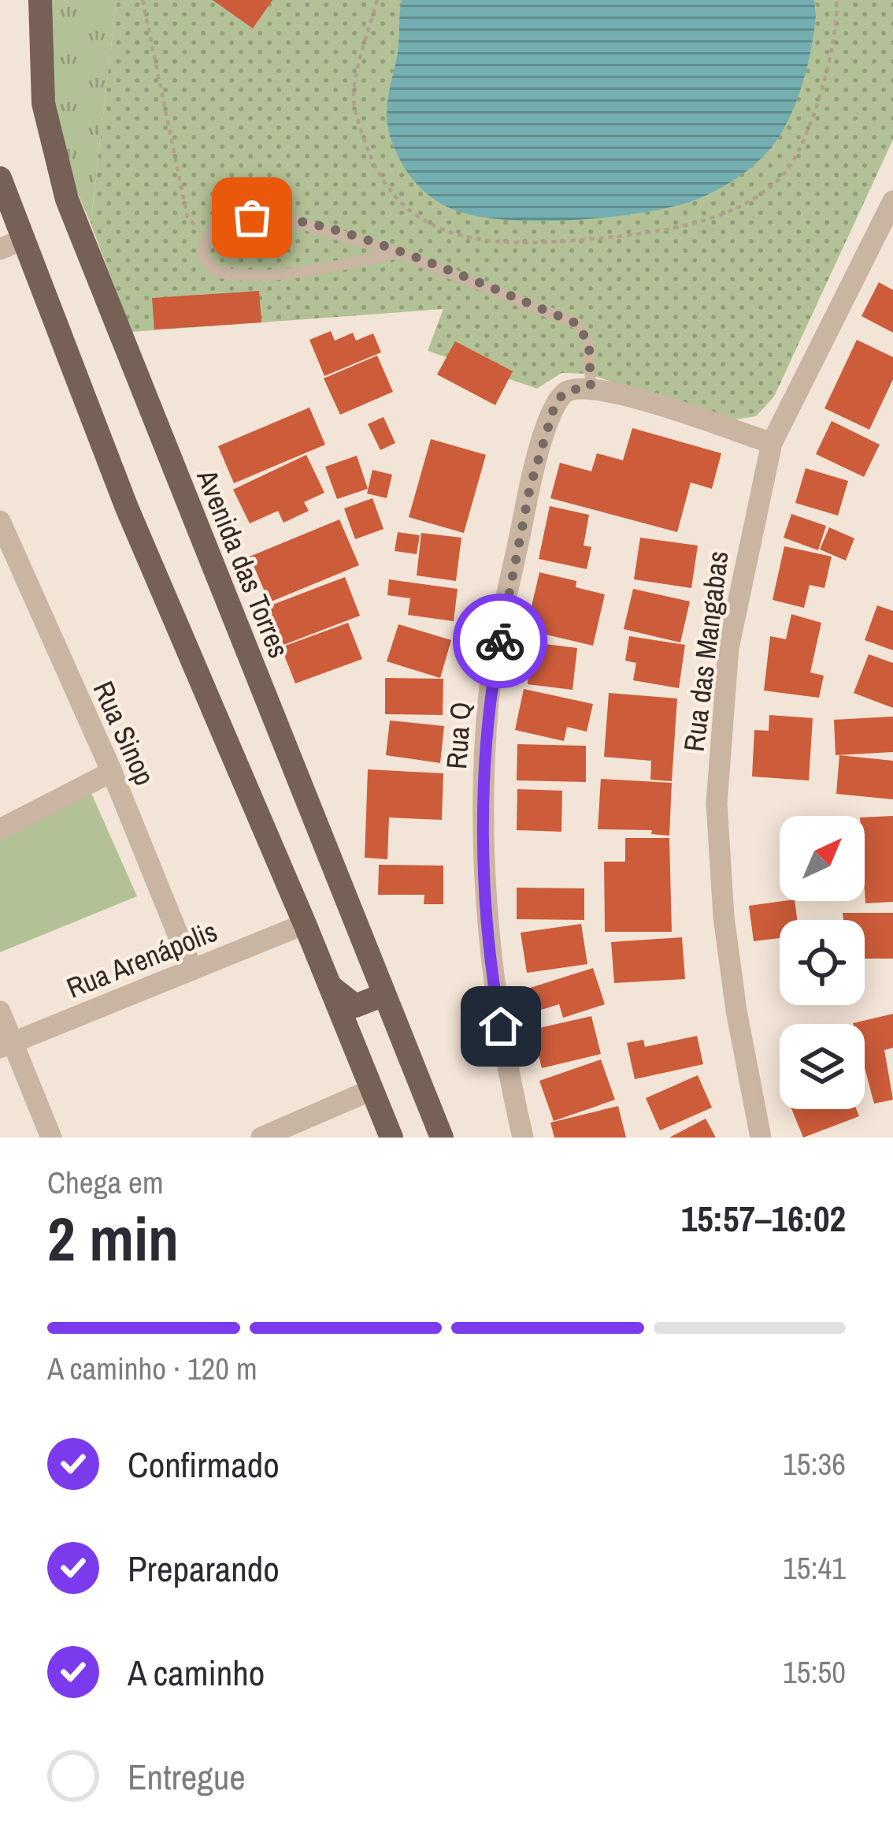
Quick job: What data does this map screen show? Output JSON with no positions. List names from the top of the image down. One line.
{"streets":{"main road":["Avenida das Torres"],"street":["Rua das Mangabas","Rua Sinop","Rua Q","Rua Arenápolis"]},"crossings":[["Rua Sinop","Rua Arenápolis"]],"north":"top right","page":{"heading":["2 min","Chega em","15:57–16:02"],"bar":"A caminho · 120 m","list":[["Confirmado","15:36"],["Preparando","15:41"],["A caminho","15:50"],"Entregue"]}}
